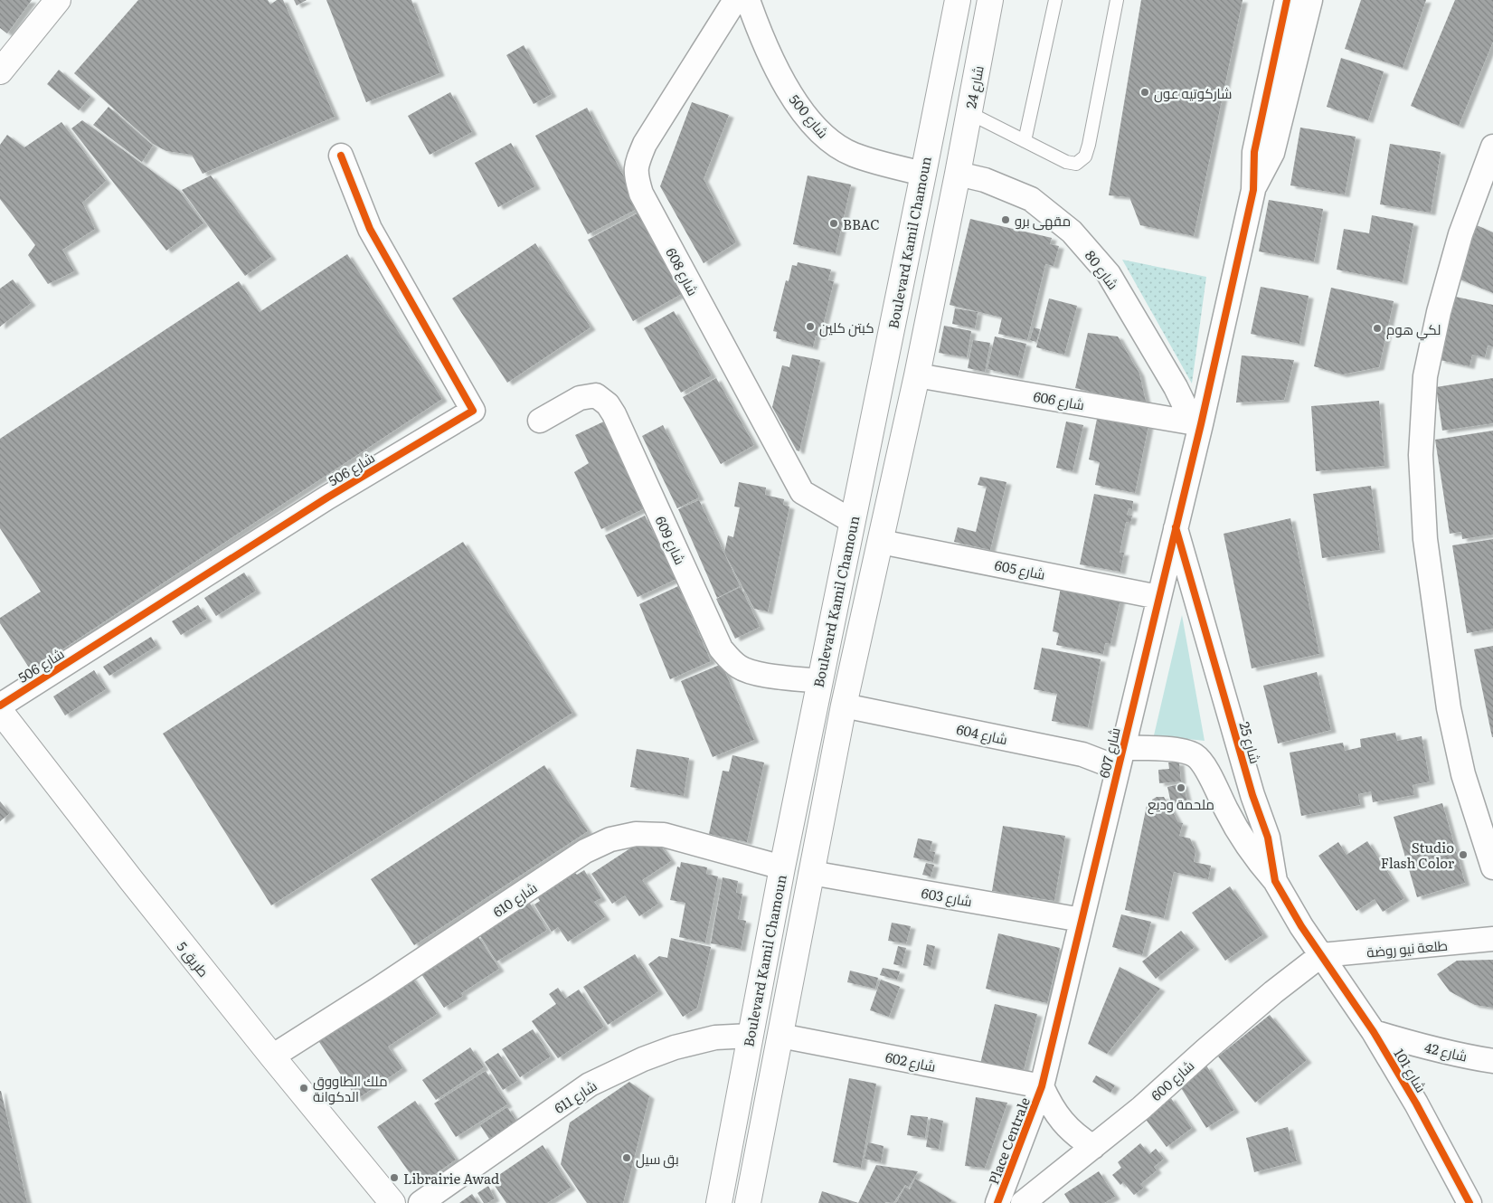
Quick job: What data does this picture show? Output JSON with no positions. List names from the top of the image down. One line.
{"streets":{"main road":["شارع 24","Boulevard Kamil Chamoun","طريق 5"],"street":["شارع 500","شارع 80","شارع 608","شارع 606","شارع 506","شارع 609","شارع 605","شارع 604","شارع 25","شارع 607","شارع 603","شارع 610","طلعة نيو روضة","شارع 42","شارع 602","شارع 101","شارع 600","شارع 611","Place Centrale"]},"crossings":[["شارع 24","شارع 80"],["شارع 500","Boulevard Kamil Chamoun"],["شارع 500","شارع 608"],["Boulevard Kamil Chamoun","شارع 608"],["Boulevard Kamil Chamoun","شارع 609"],["Boulevard Kamil Chamoun","شارع 610"],["Boulevard Kamil Chamoun","شارع 611"],["شارع 80","شارع 606"],["شارع 80","شارع 607"],["شارع 606","شارع 607"],["شارع 605","شارع 607"],["شارع 604","شارع 25"],["شارع 604","شارع 607"],["شارع 25","شارع 607"],["شارع 25","طلعة نيو روضة"],["شارع 25","شارع 101"],["شارع 25","شارع 600"],["شارع 607","شارع 603"],["شارع 607","شارع 602"],["شارع 607","Place Centrale"],["شارع 610","طريق 5"],["طلعة نيو روضة","شارع 101"],["طلعة نيو روضة","شارع 600"],["شارع 42","شارع 101"],["شارع 602","Place Centrale"],["شارع 101","شارع 600"],["شارع 600","Place Centrale"]],"places":["شاركوتيه عون","مقهى برو","BBAC","كبتن كلين","لكي هوم","ملحمة وديع","Studio Flash Color","ملك الطاووق الدكوانة","بق سيل","Librairie Awad"]}
